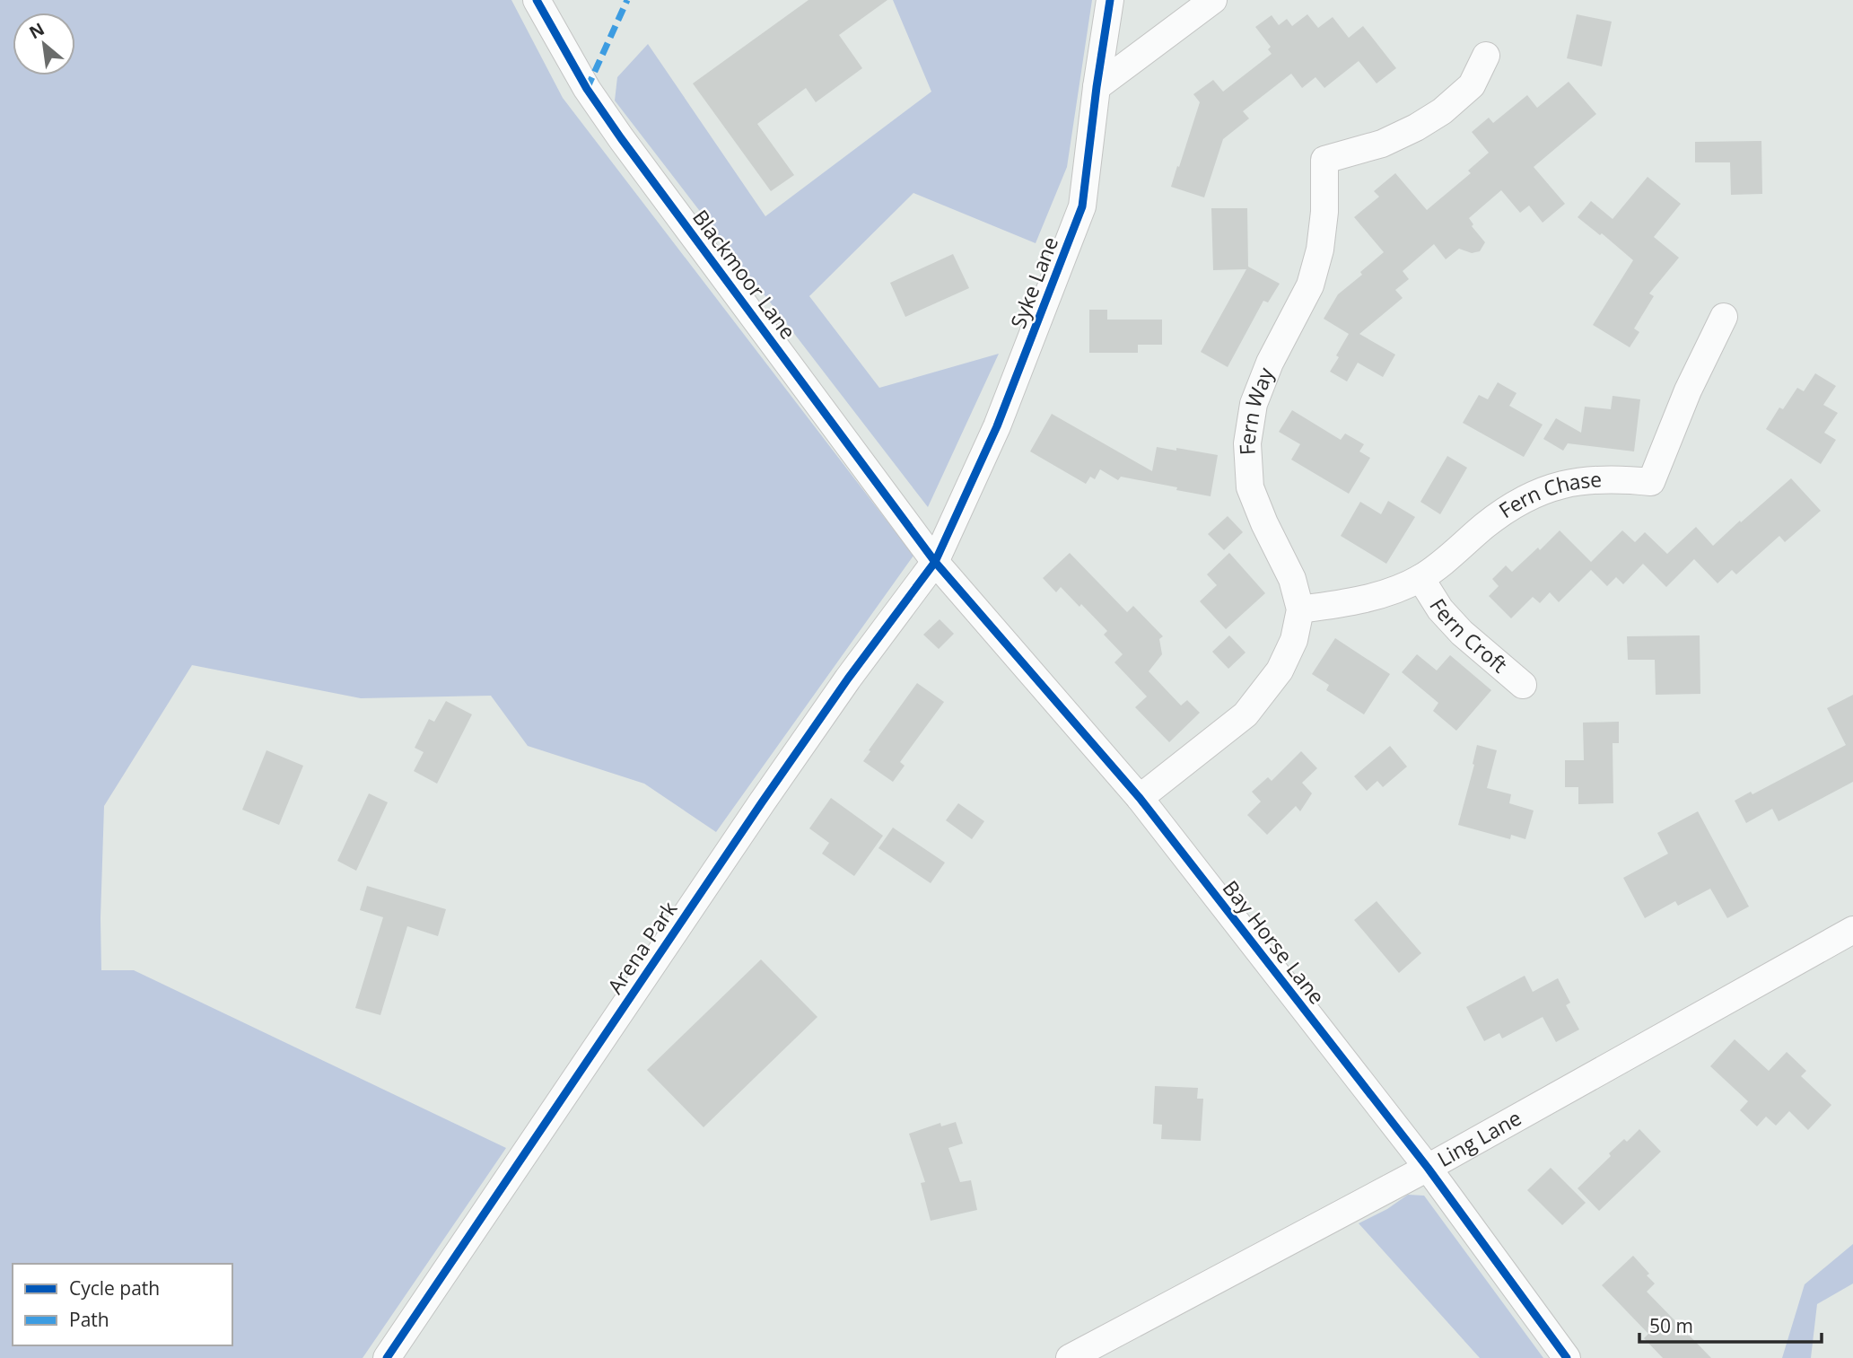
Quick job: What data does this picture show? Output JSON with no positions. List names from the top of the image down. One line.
{"streets":{"street":["Blackmoor Lane","Syke Lane","Fern Way","Fern Chase","Fern Croft","Bay Horse Lane","Arena Park","Ling Lane"]},"crossings":[["Blackmoor Lane","Syke Lane"],["Blackmoor Lane","Bay Horse Lane"],["Blackmoor Lane","Arena Park"],["Syke Lane","Bay Horse Lane"],["Syke Lane","Arena Park"],["Fern Way","Fern Chase"],["Fern Way","Bay Horse Lane"],["Fern Chase","Fern Croft"],["Bay Horse Lane","Arena Park"],["Bay Horse Lane","Ling Lane"]],"legend":["Cycle path","Path"],"scale_bar":"50 m","north":"top left"}
